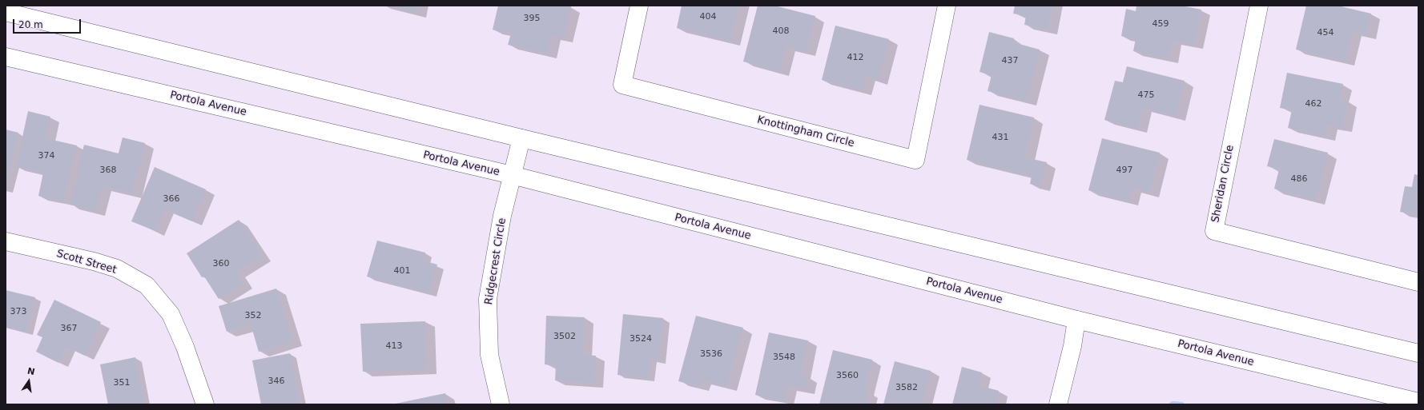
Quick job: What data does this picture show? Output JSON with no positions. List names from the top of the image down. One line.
{"streets":{"main road":["Portola Avenue","Knottingham Circle","Sheridan Circle","Ridgecrest Circle","Scott Street"]},"crossings":[["Portola Avenue","Ridgecrest Circle"]],"house_numbers":["404","395","459","408","454","412","437","475","462","431","374","368","497","486","366","360","401","373","352","367","3502","3524","413","3536","3548","3560","346","351","3582"],"scale_bar":"20 m","north":"top"}
